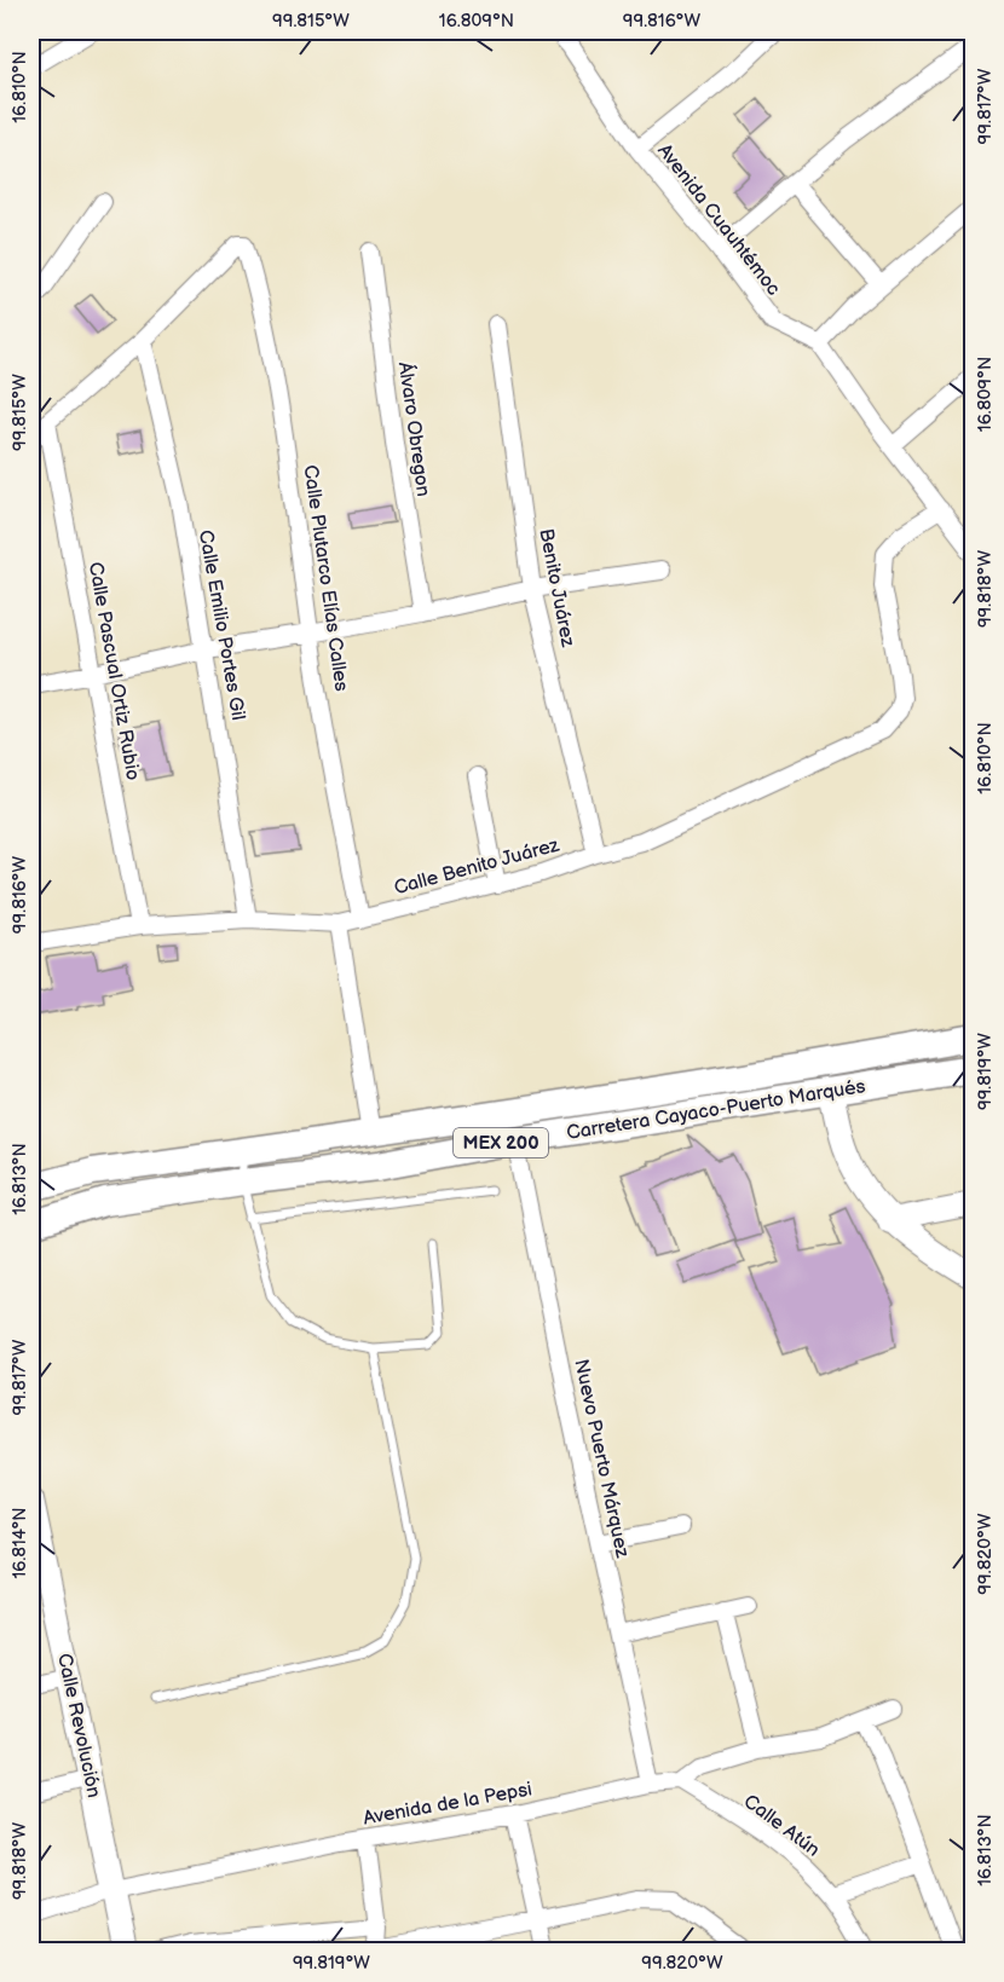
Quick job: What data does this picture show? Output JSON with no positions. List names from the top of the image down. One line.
{"streets":{"main road":["Carretera Cayaco-Puerto Marqués","MEX 200"],"street":["Avenida Cuauhtémoc","Álvaro Obregon","Calle Plutarco Elías Calles","Benito Juárez","Calle Emilio Portes Gil","Calle Pascual Ortiz Rubio","Calle Benito Juárez","Nuevo Puerto Márquez","Calle Revolución","Avenida de la Pepsi","Calle Atún"]},"crossings":[["Avenida Cuauhtémoc","Calle Benito Juárez"],["Calle Plutarco Elías Calles","Calle Emilio Portes Gil"],["Calle Plutarco Elías Calles","Calle Benito Juárez"],["Benito Juárez","Calle Benito Juárez"],["Calle Emilio Portes Gil","Calle Benito Juárez"],["Calle Pascual Ortiz Rubio","Calle Benito Juárez"],["Carretera Cayaco-Puerto Marqués","Nuevo Puerto Márquez"],["Nuevo Puerto Márquez","Avenida de la Pepsi"],["Calle Revolución","Avenida de la Pepsi"],["Avenida de la Pepsi","Calle Atún"]],"coordinates":["99.815°W","16.809°N","99.816°W","16.810°N","99.817°W","99.818°W","99.819°W","16.813°N","16.814°N","99.820°W"]}
